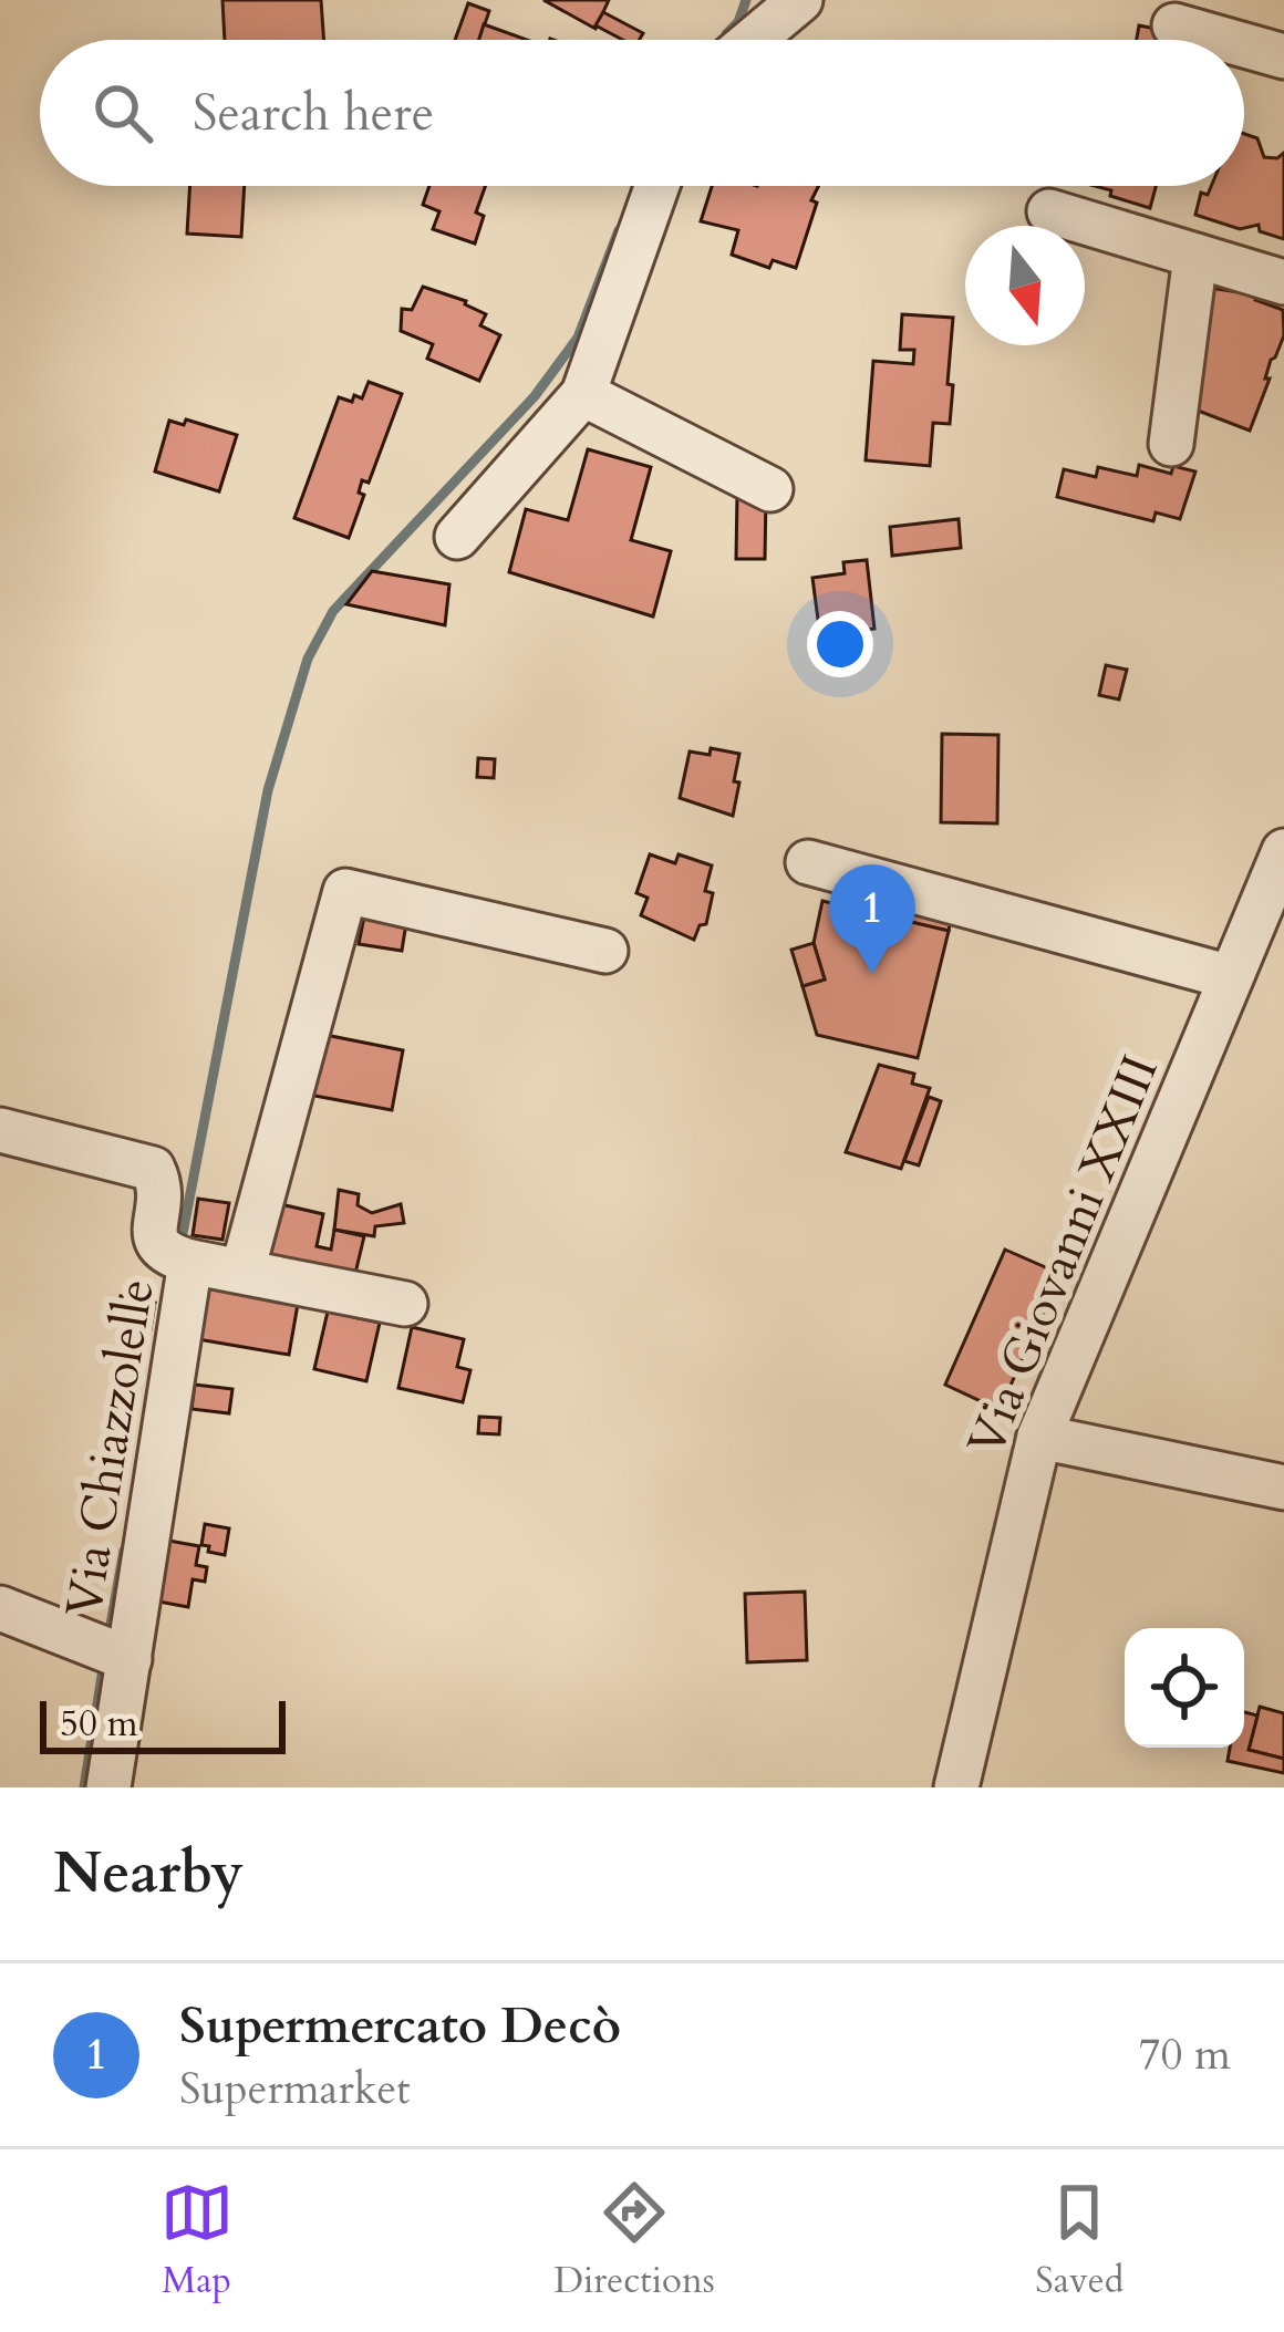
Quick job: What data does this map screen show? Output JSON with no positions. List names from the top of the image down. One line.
{"streets":{"street":["Via Giovanni XXIII","Via Chiazzolelle"]},"scale_bar":"50 m","north":"bottom","page":{"search":"Search here","pins":"1","scale":"50 m","heading":"Nearby","list":[{"mark":"1","name":"Supermercato Decò","note":"Supermarket","value":"70 m"}],"nav":["Map","Directions","Saved"]}}
